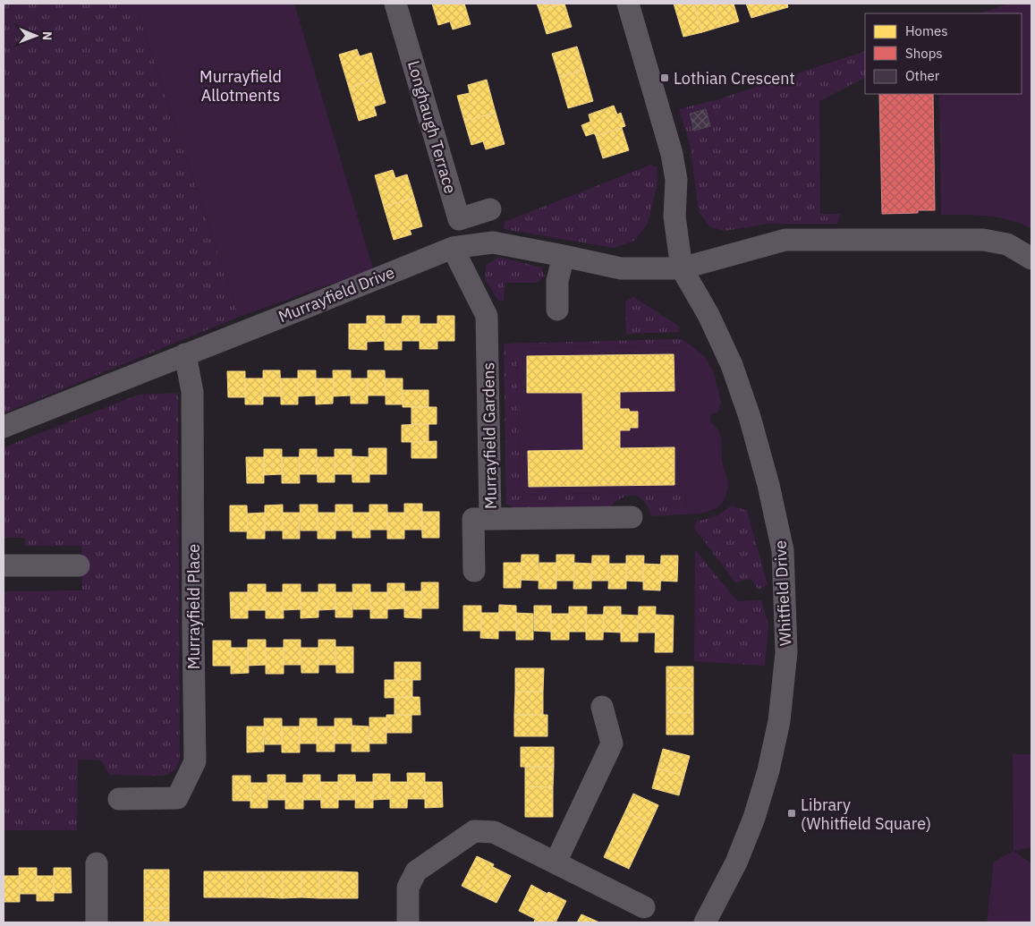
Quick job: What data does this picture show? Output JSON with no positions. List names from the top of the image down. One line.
{"streets":{"street":["Longhaugh Terrace","Murrayfield Drive","Murrayfield Gardens","Whitfield Drive","Murrayfield Place"]},"crossings":[["Murrayfield Drive","Murrayfield Gardens"],["Murrayfield Drive","Whitfield Drive"],["Murrayfield Drive","Murrayfield Place"]],"parks":["Murrayfield Allotments"],"places":{"transit":["Lothian Crescent","Library (Whitfield Square)"]},"legend":["Homes","Shops","Other"],"north":"right"}
